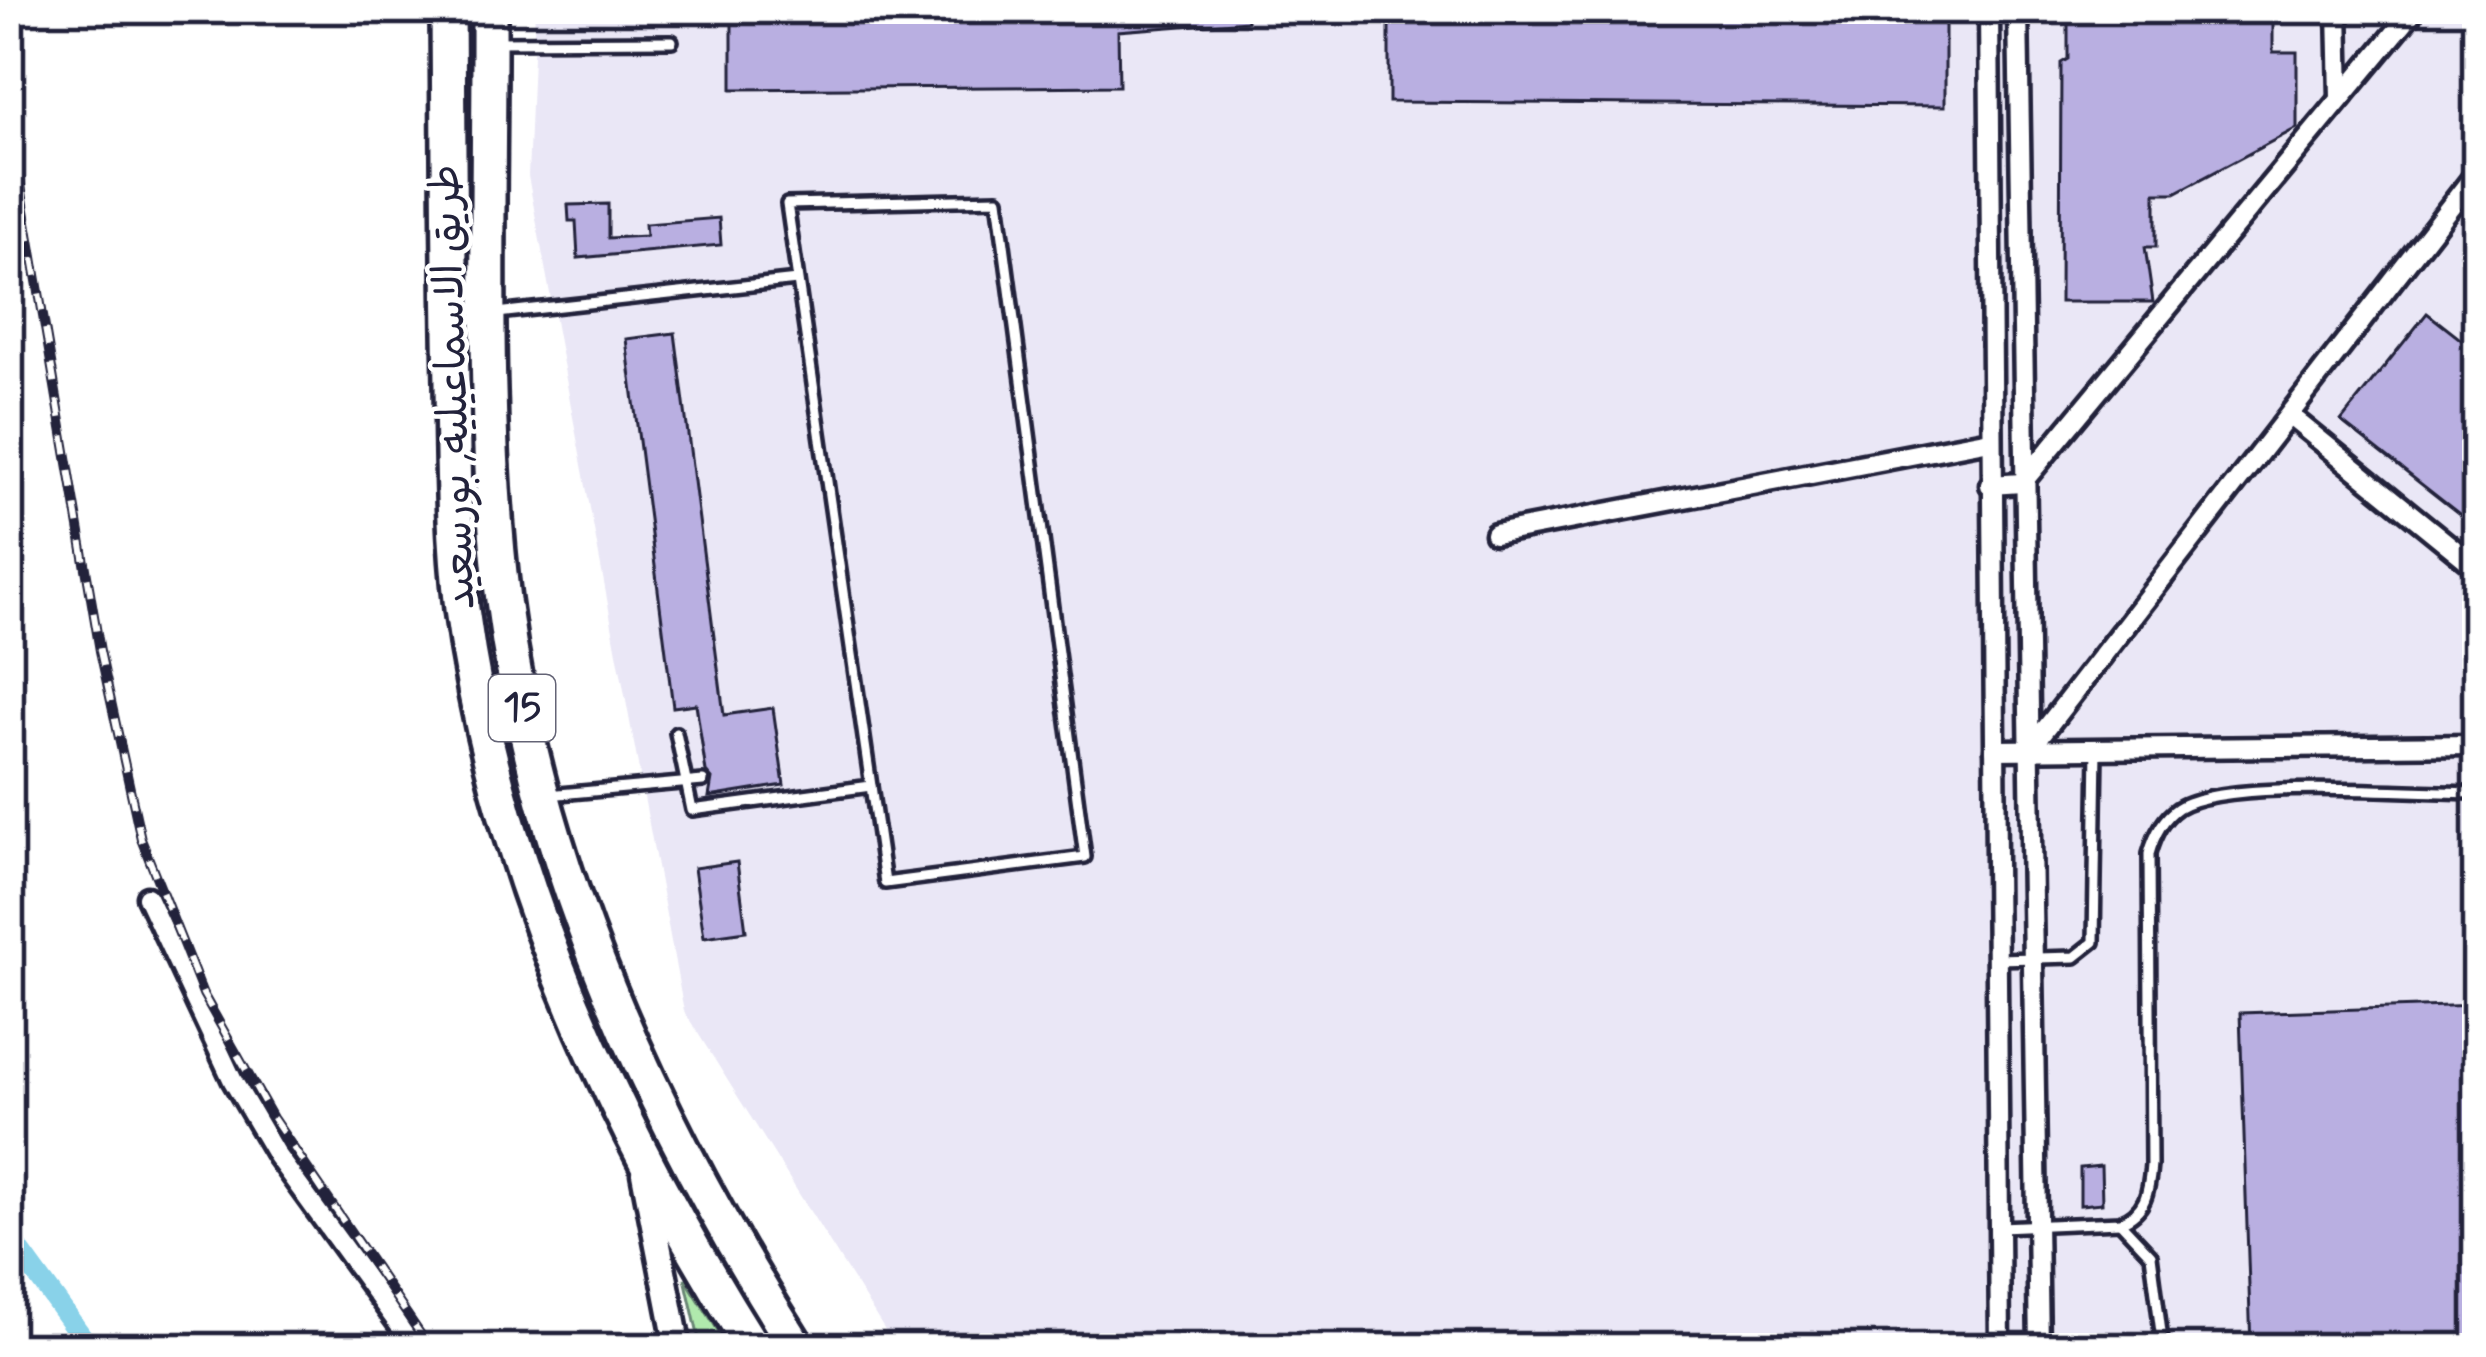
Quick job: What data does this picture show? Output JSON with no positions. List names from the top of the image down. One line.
{"streets":{"highway":["طريق الاسماعيليه, بورسعيد","15"]}}
